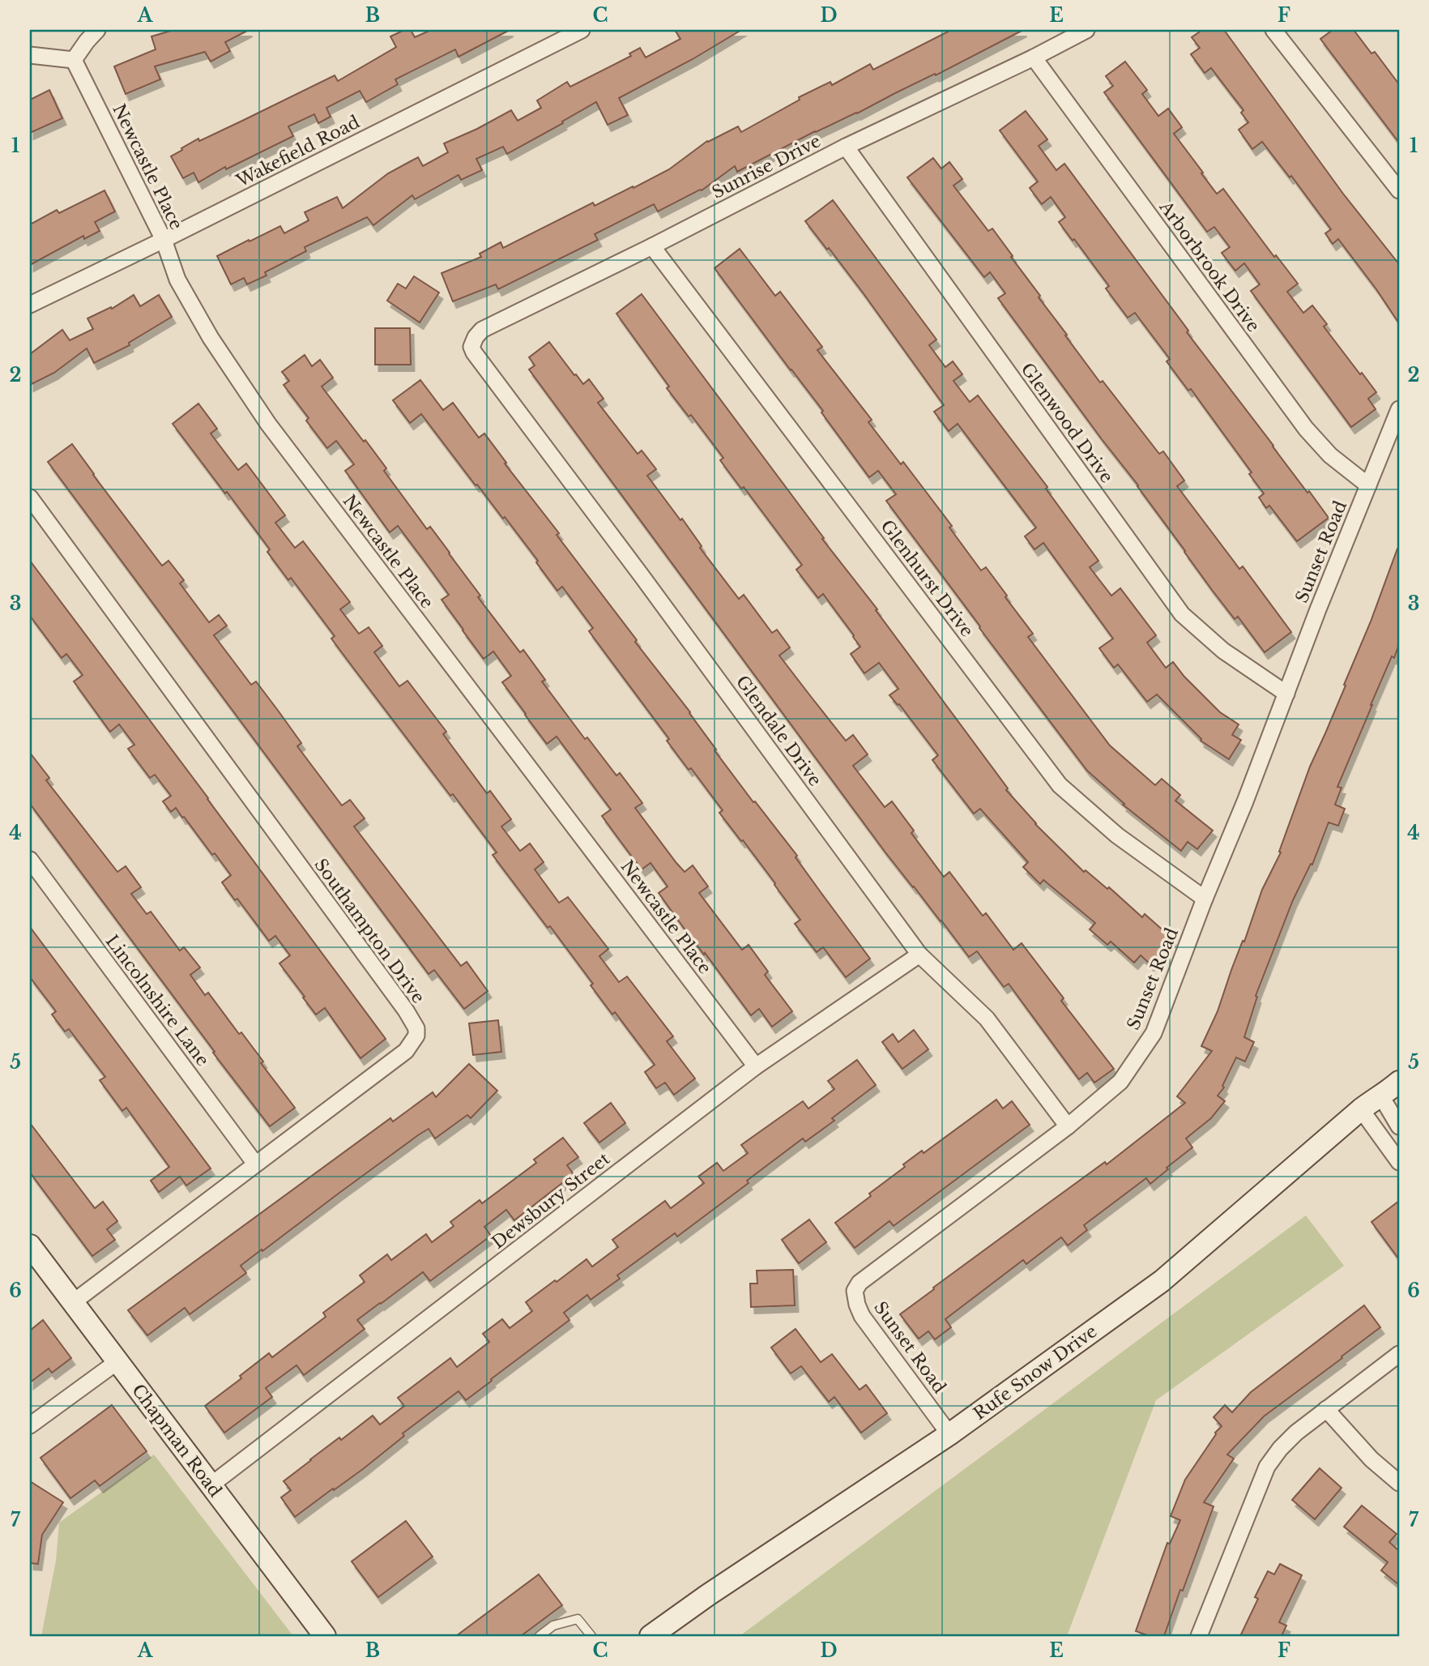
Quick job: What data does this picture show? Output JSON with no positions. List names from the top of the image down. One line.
{"streets":{"main road":["Rufe Snow Drive","Chapman Road"],"street":["Wakefield Road","Newcastle Place","Sunrise Drive","Arborbrook Drive","Glenwood Drive","Sunset Road","Glenhurst Drive","Glendale Drive","Southampton Drive","Lincolnshire Lane","Dewsbury Street"]},"crossings":[["Wakefield Road","Newcastle Place"],["Newcastle Place","Dewsbury Street"],["Sunrise Drive","Arborbrook Drive"],["Sunrise Drive","Glenwood Drive"],["Sunrise Drive","Glenhurst Drive"],["Sunrise Drive","Glendale Drive"],["Arborbrook Drive","Sunset Road"],["Glenwood Drive","Sunset Road"],["Sunset Road","Glenhurst Drive"],["Sunset Road","Glendale Drive"],["Sunset Road","Rufe Snow Drive"],["Glendale Drive","Dewsbury Street"],["Southampton Drive","Lincolnshire Lane"],["Southampton Drive","Chapman Road"],["Dewsbury Street","Chapman Road"]],"grid":{"columns":["A","B","C","D","E","F"],"rows":["1","2","3","4","5","6","7"]}}
